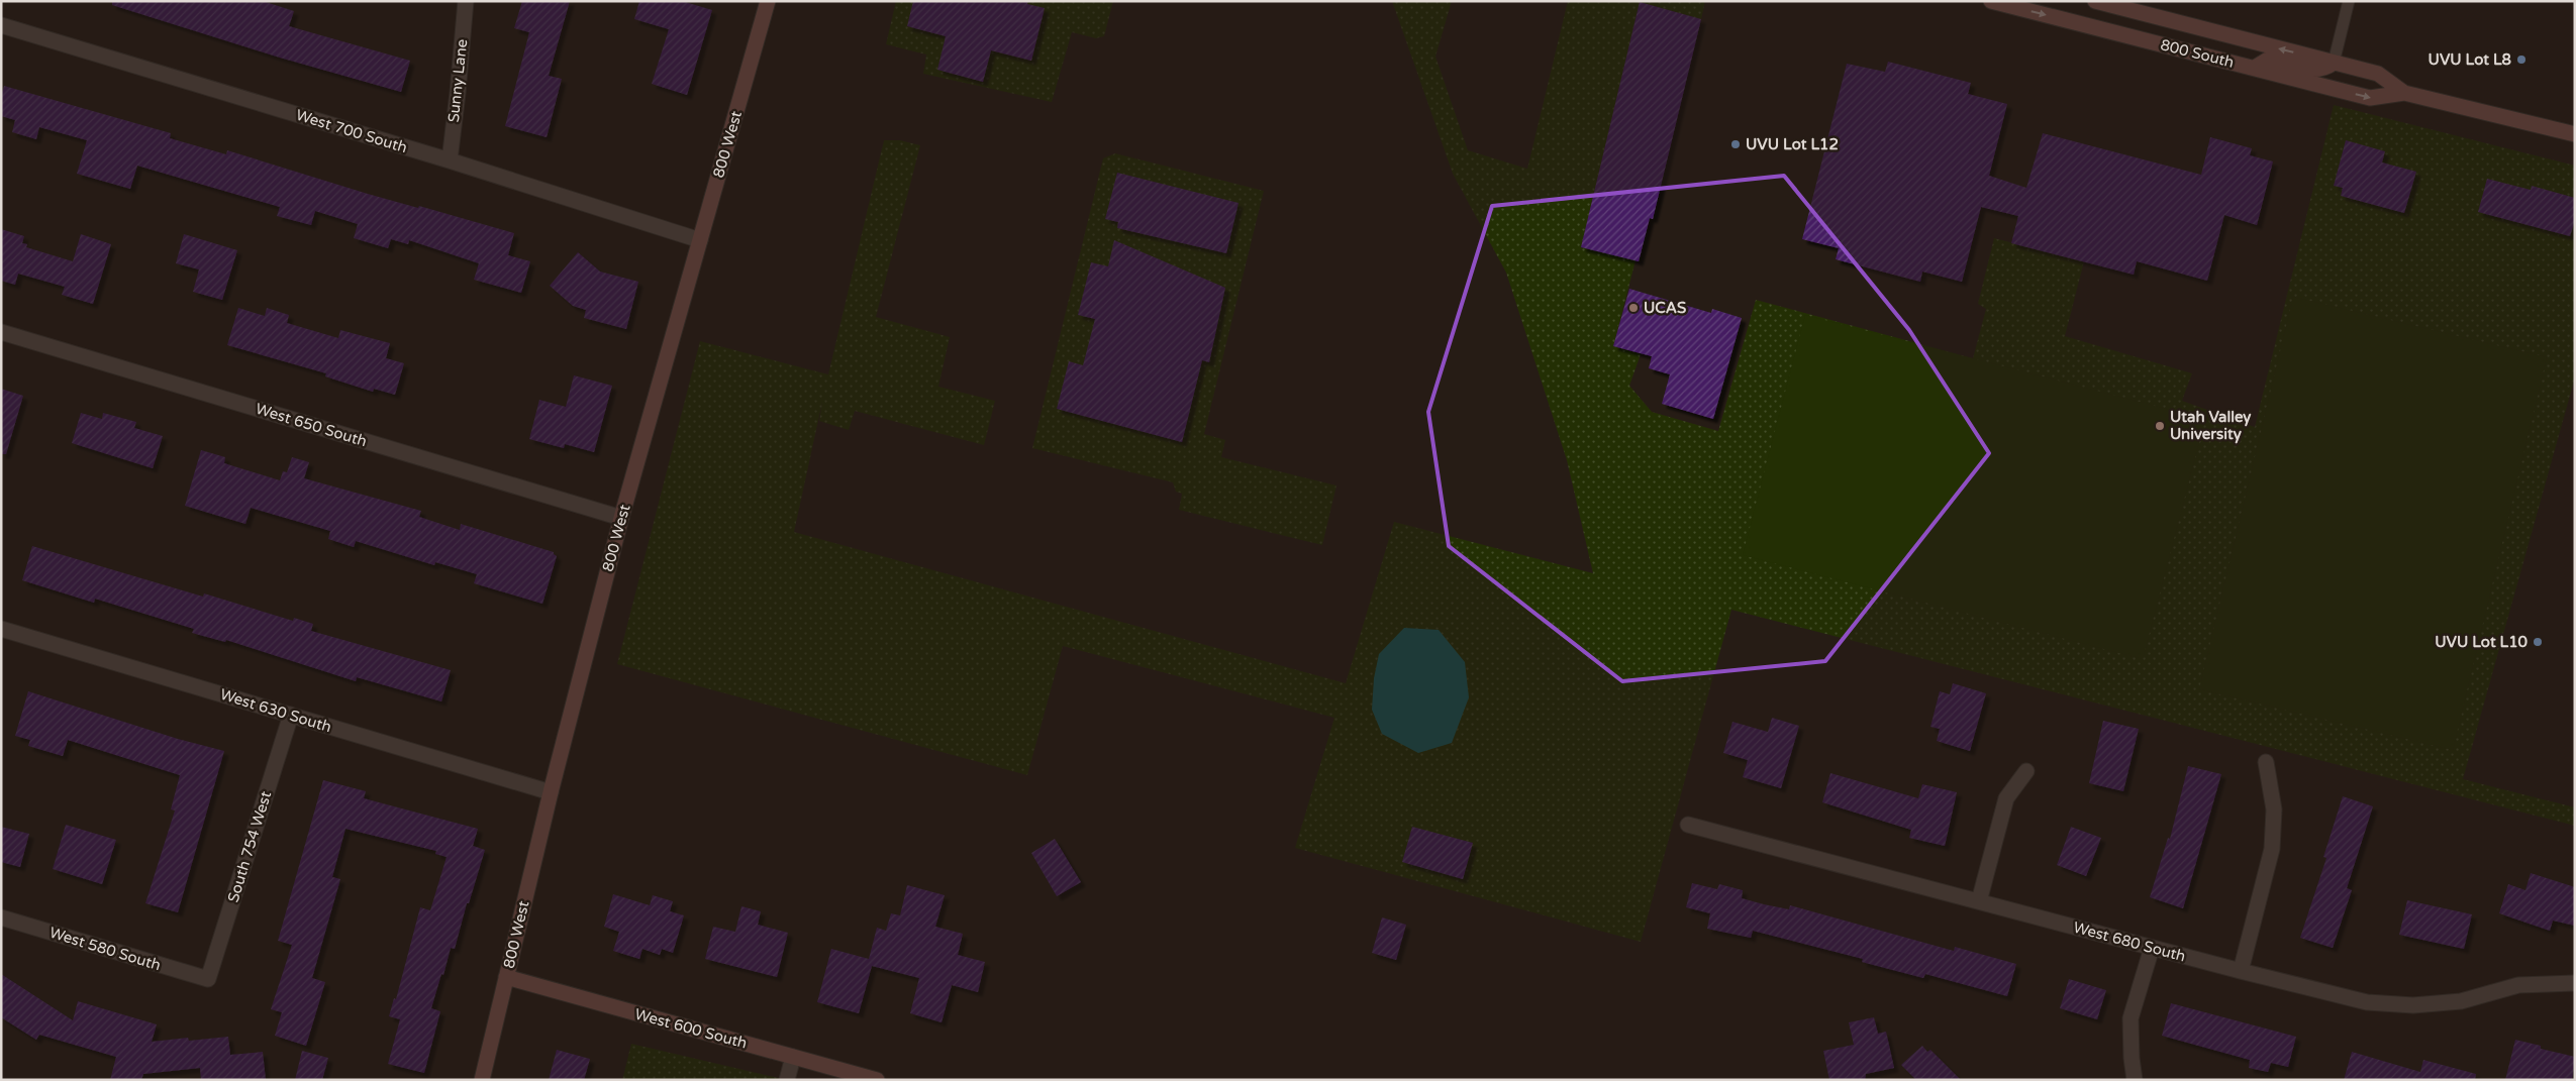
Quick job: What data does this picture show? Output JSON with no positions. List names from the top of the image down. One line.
{"streets":{"street":["800 South","Sunny Lane","West 700 South","800 West","West 650 South","West 630 South","South 754 West","West 680 South","West 580 South","West 600 South"]},"crossings":[["Sunny Lane","West 700 South"],["West 700 South","800 West"],["800 West","West 650 South"],["800 West","West 630 South"],["800 West","West 600 South"],["West 630 South","South 754 West"],["South 754 West","West 580 South"]],"places":["UVU Lot L8","UVU Lot L12","UCAS","Utah Valley University","UVU Lot L10"]}
